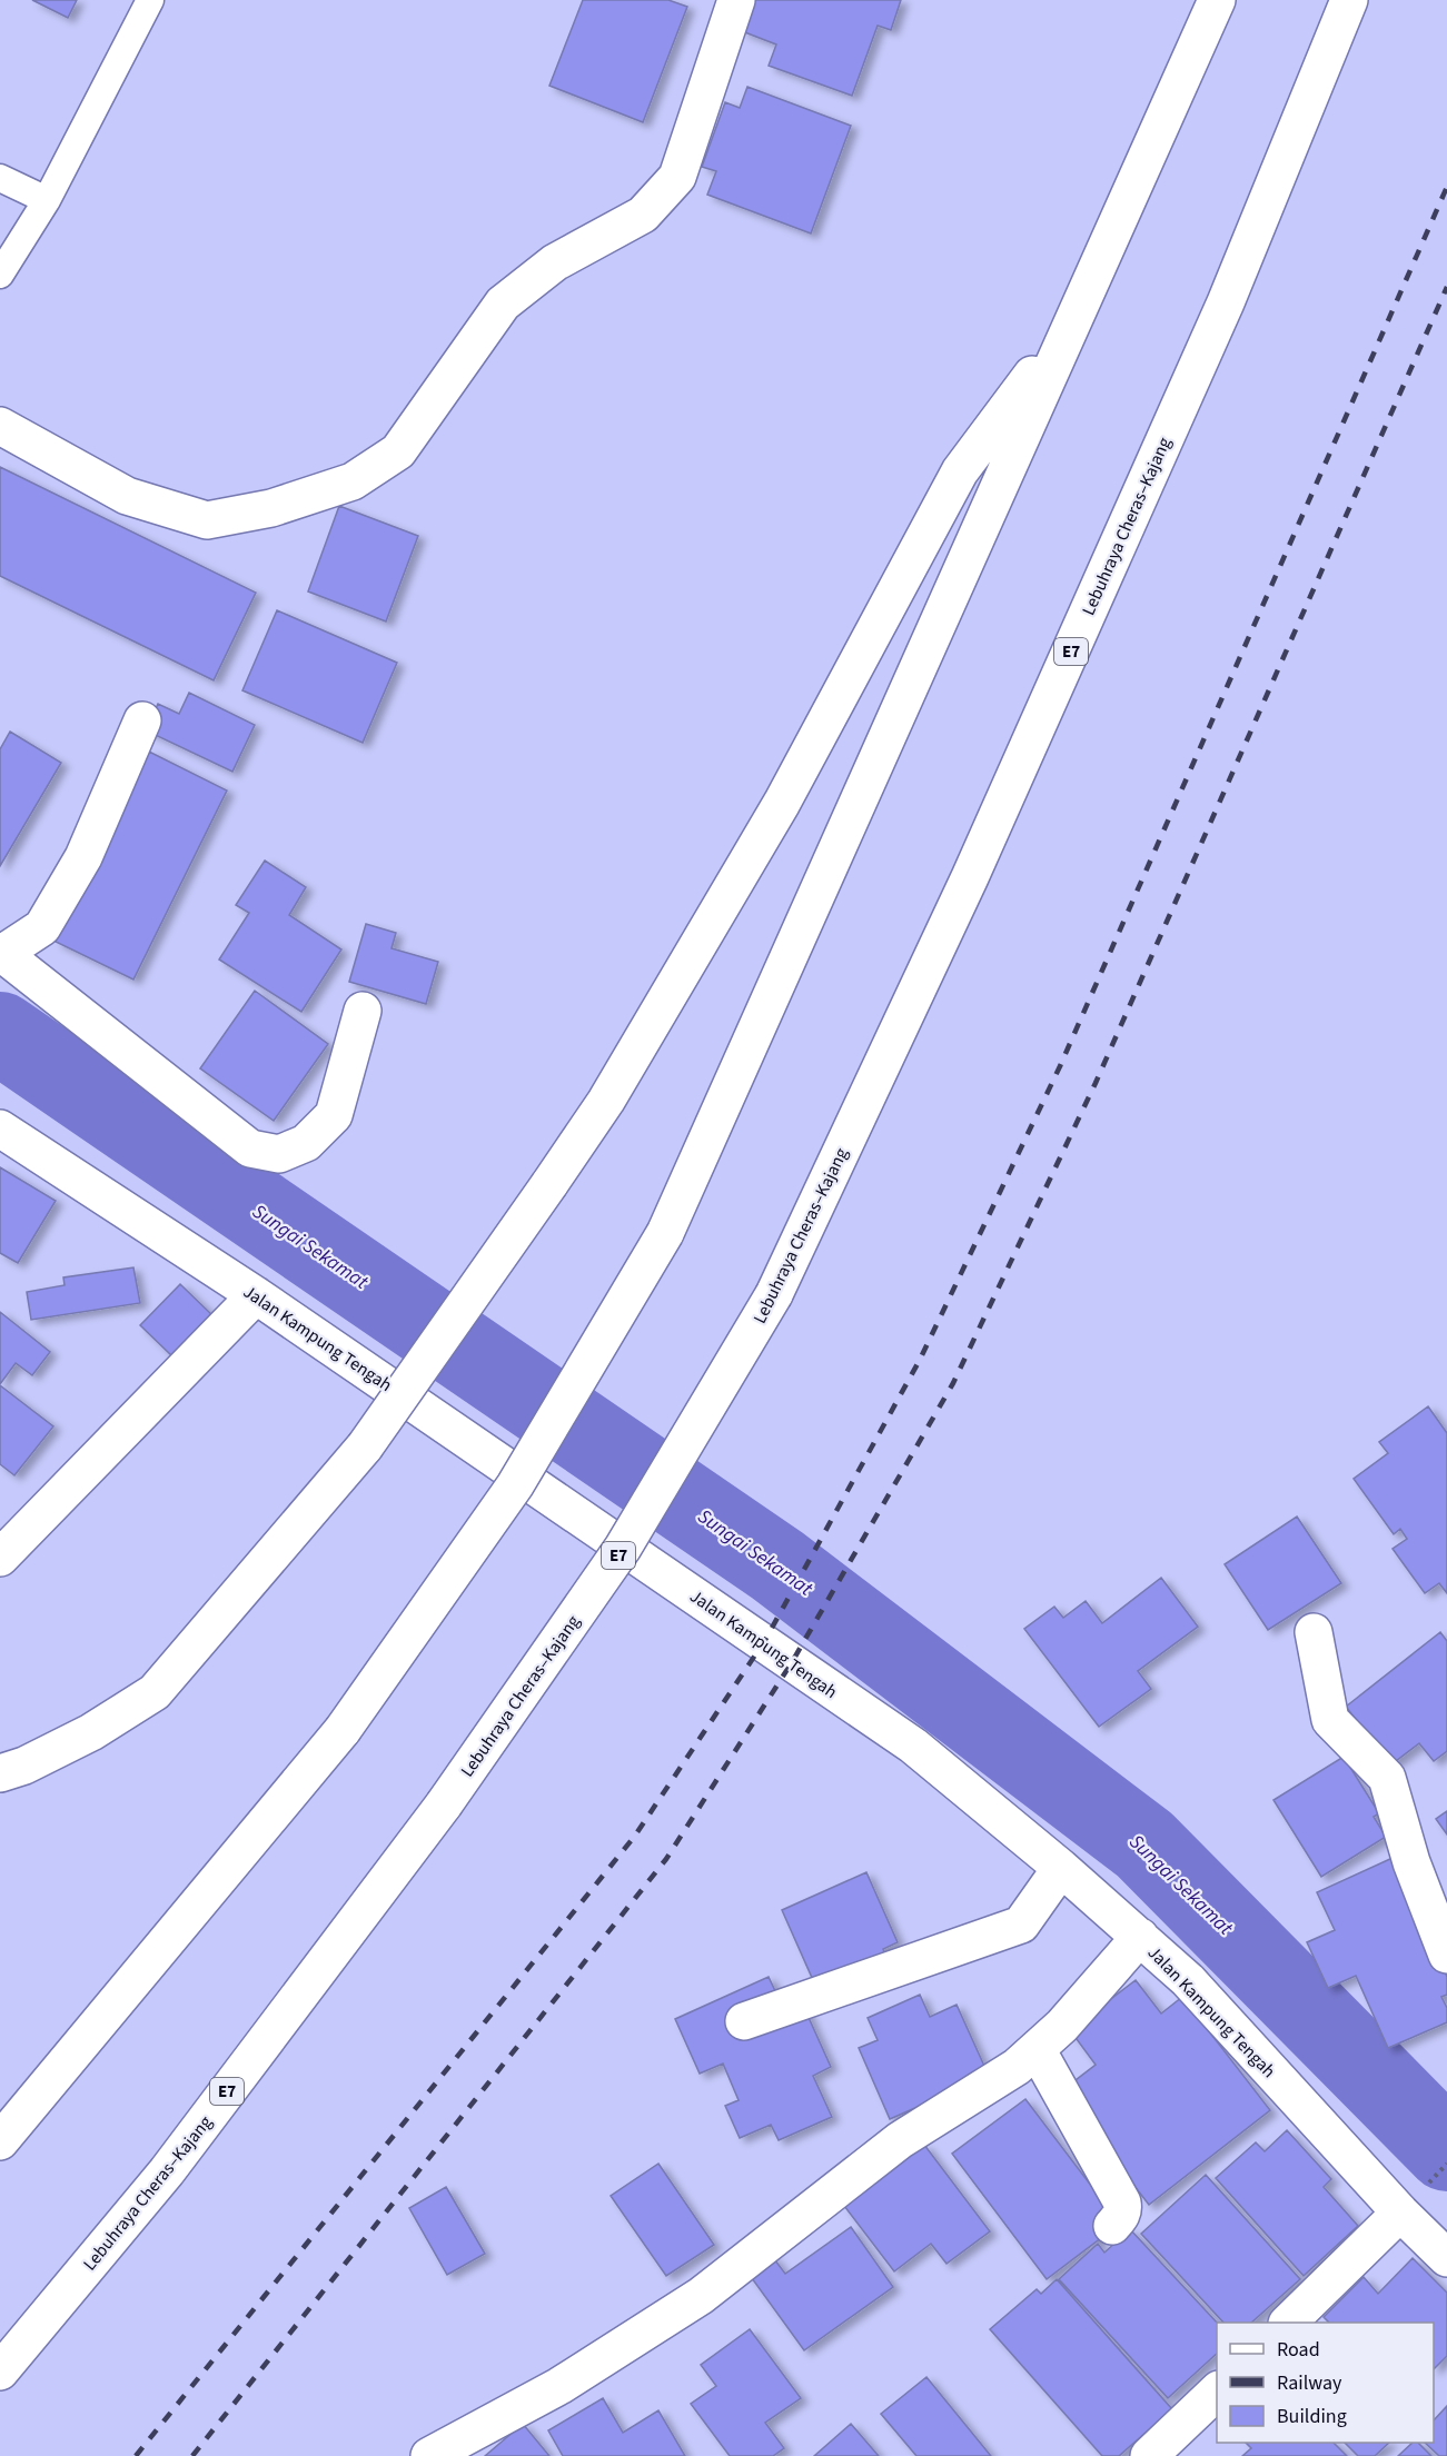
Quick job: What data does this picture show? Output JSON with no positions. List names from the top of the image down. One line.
{"streets":{"main road":["Lebuhraya Cheras–Kajang","E7","Jalan Kampung Tengah"]},"water":["Sungai Sekamat"],"legend":["Road","Railway","Building"]}
